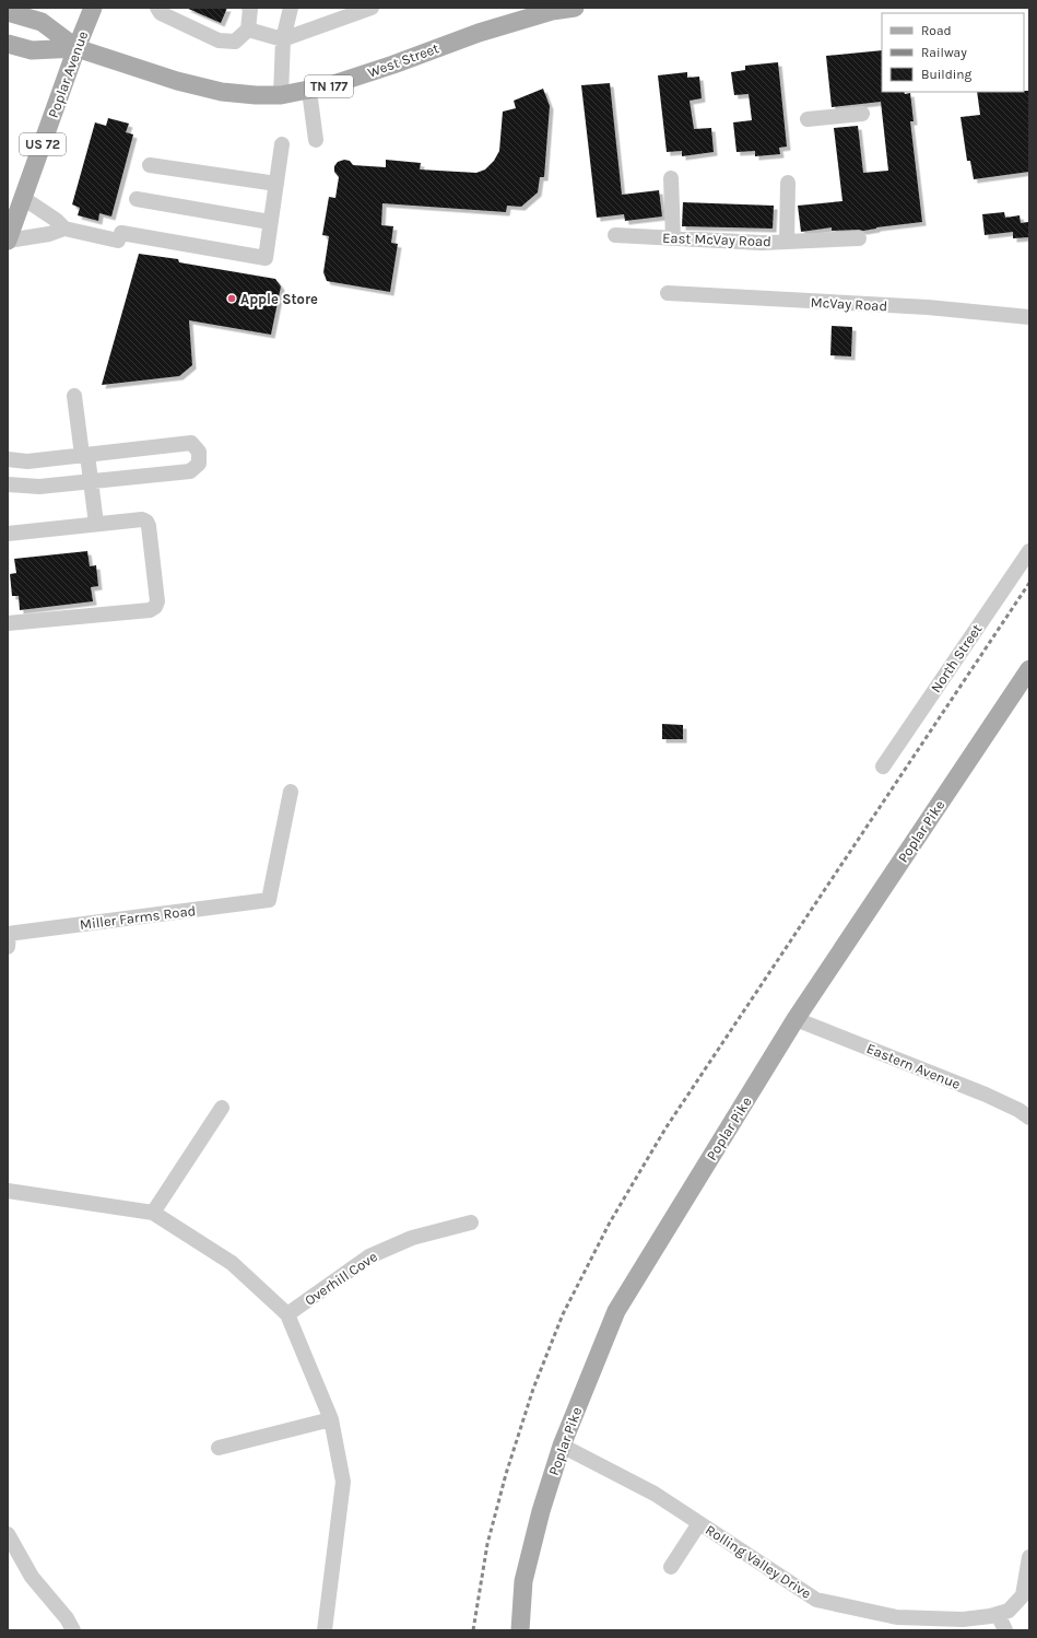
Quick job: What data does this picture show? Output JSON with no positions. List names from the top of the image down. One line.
{"streets":{"main road":["West Street","Poplar Avenue","TN 177","US 72","Poplar Pike"],"street":["East McVay Road","McVay Road","North Street","Miller Farms Road","Eastern Avenue","Overhill Cove","Rolling Valley Drive"]},"crossings":[["West Street","Poplar Avenue"],["Poplar Pike","Eastern Avenue"],["Poplar Pike","Rolling Valley Drive"]],"places":["Apple Store"],"legend":["Road","Railway","Building"]}
